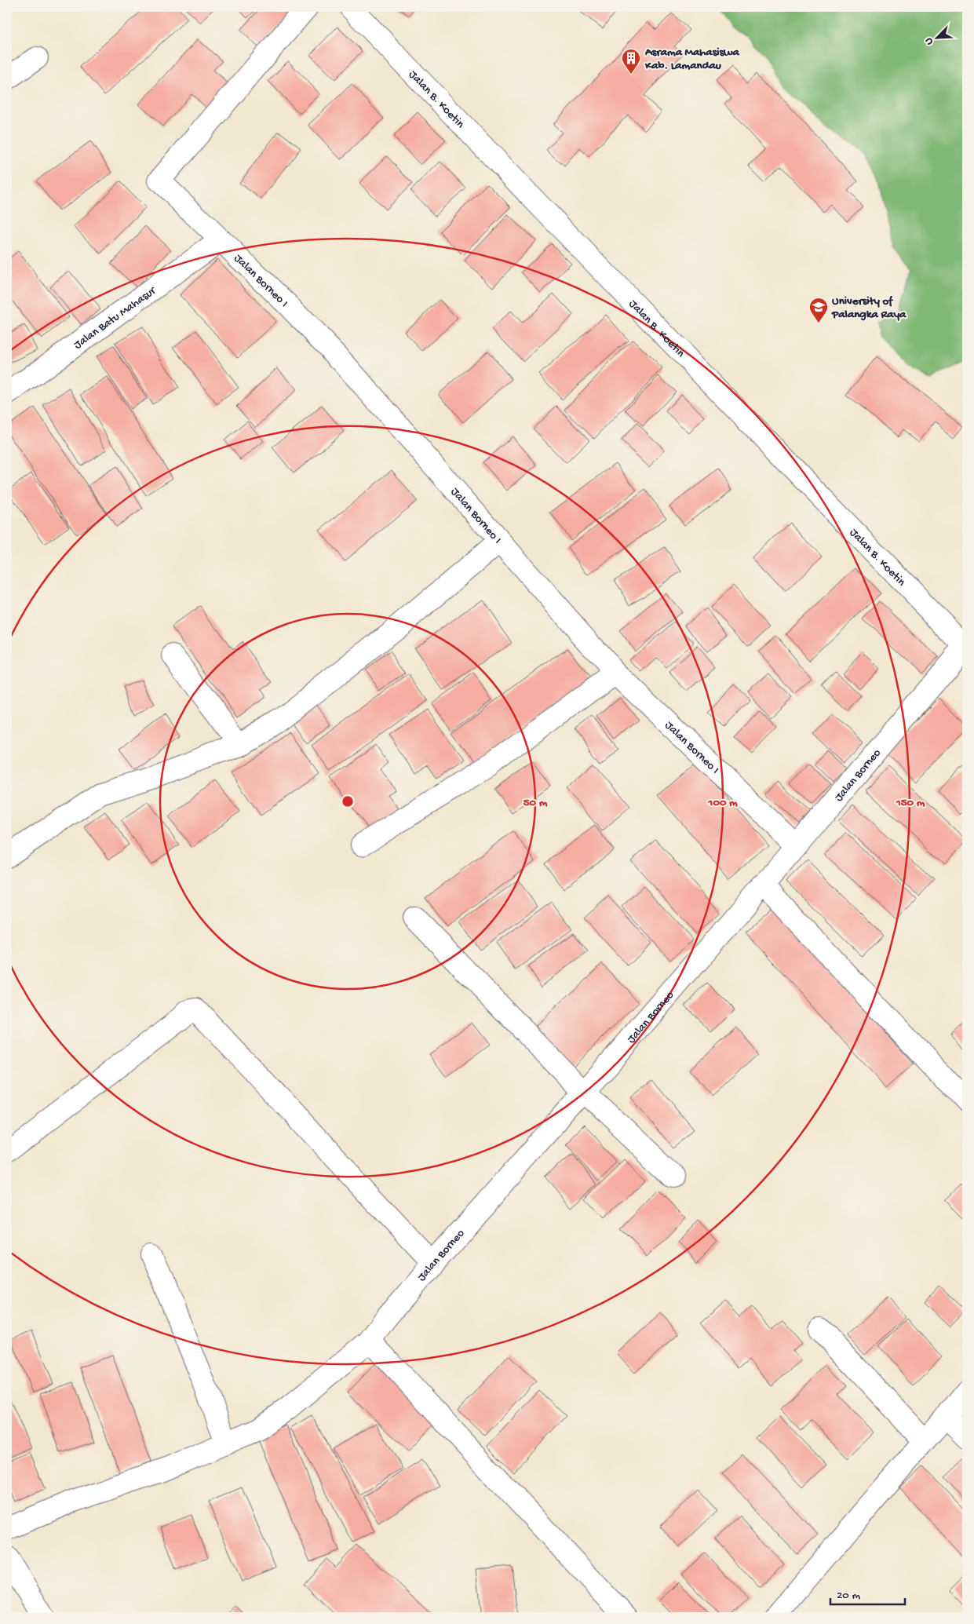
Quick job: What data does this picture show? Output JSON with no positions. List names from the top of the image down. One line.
{"streets":{"street":["Jalan B. Koetin","Jalan Borneo I","Jalan Batu Mahasur","Jalan Borneo"]},"crossings":[["Jalan B. Koetin","Jalan Borneo"],["Jalan Borneo I","Jalan Batu Mahasur"],["Jalan Borneo I","Jalan Borneo"]],"places":{"building":["Asrama Mahasiswa Kab. Lamandau"],"school or university":["University of Palangka Raya"]},"scale_bar":"20 m","north":"bottom left","rings":["50 m","100 m","150 m"]}
